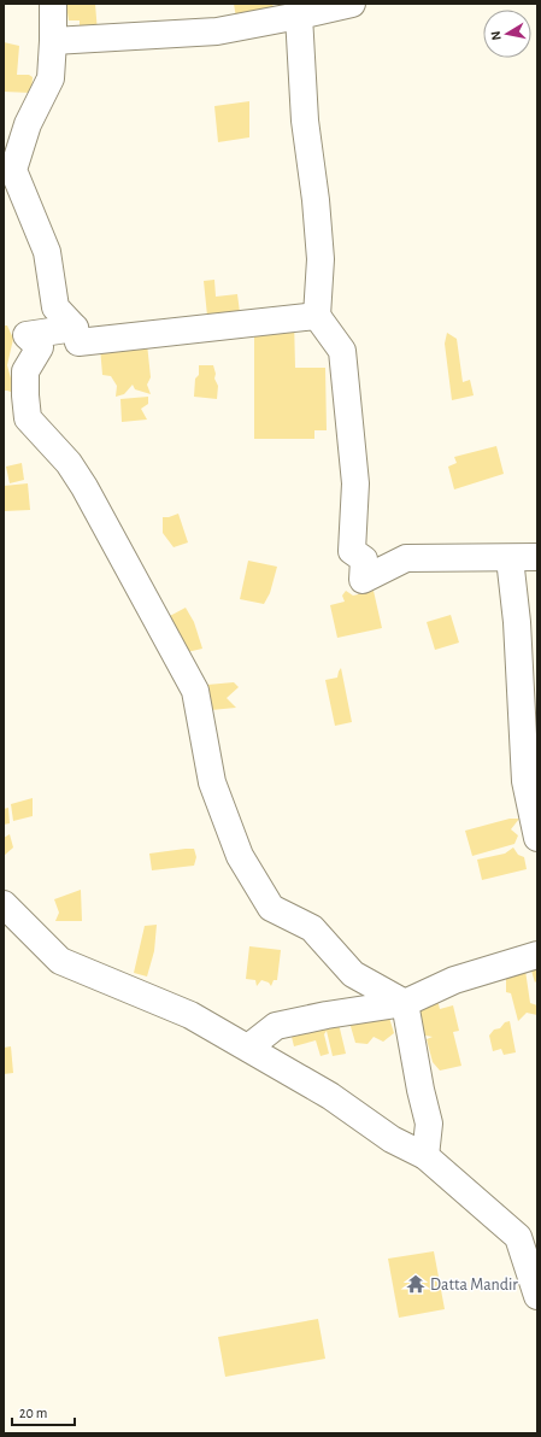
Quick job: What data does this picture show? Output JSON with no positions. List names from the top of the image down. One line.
{"places":{"temple":["Datta Mandir"]},"scale_bar":"20 m","north":"left"}
